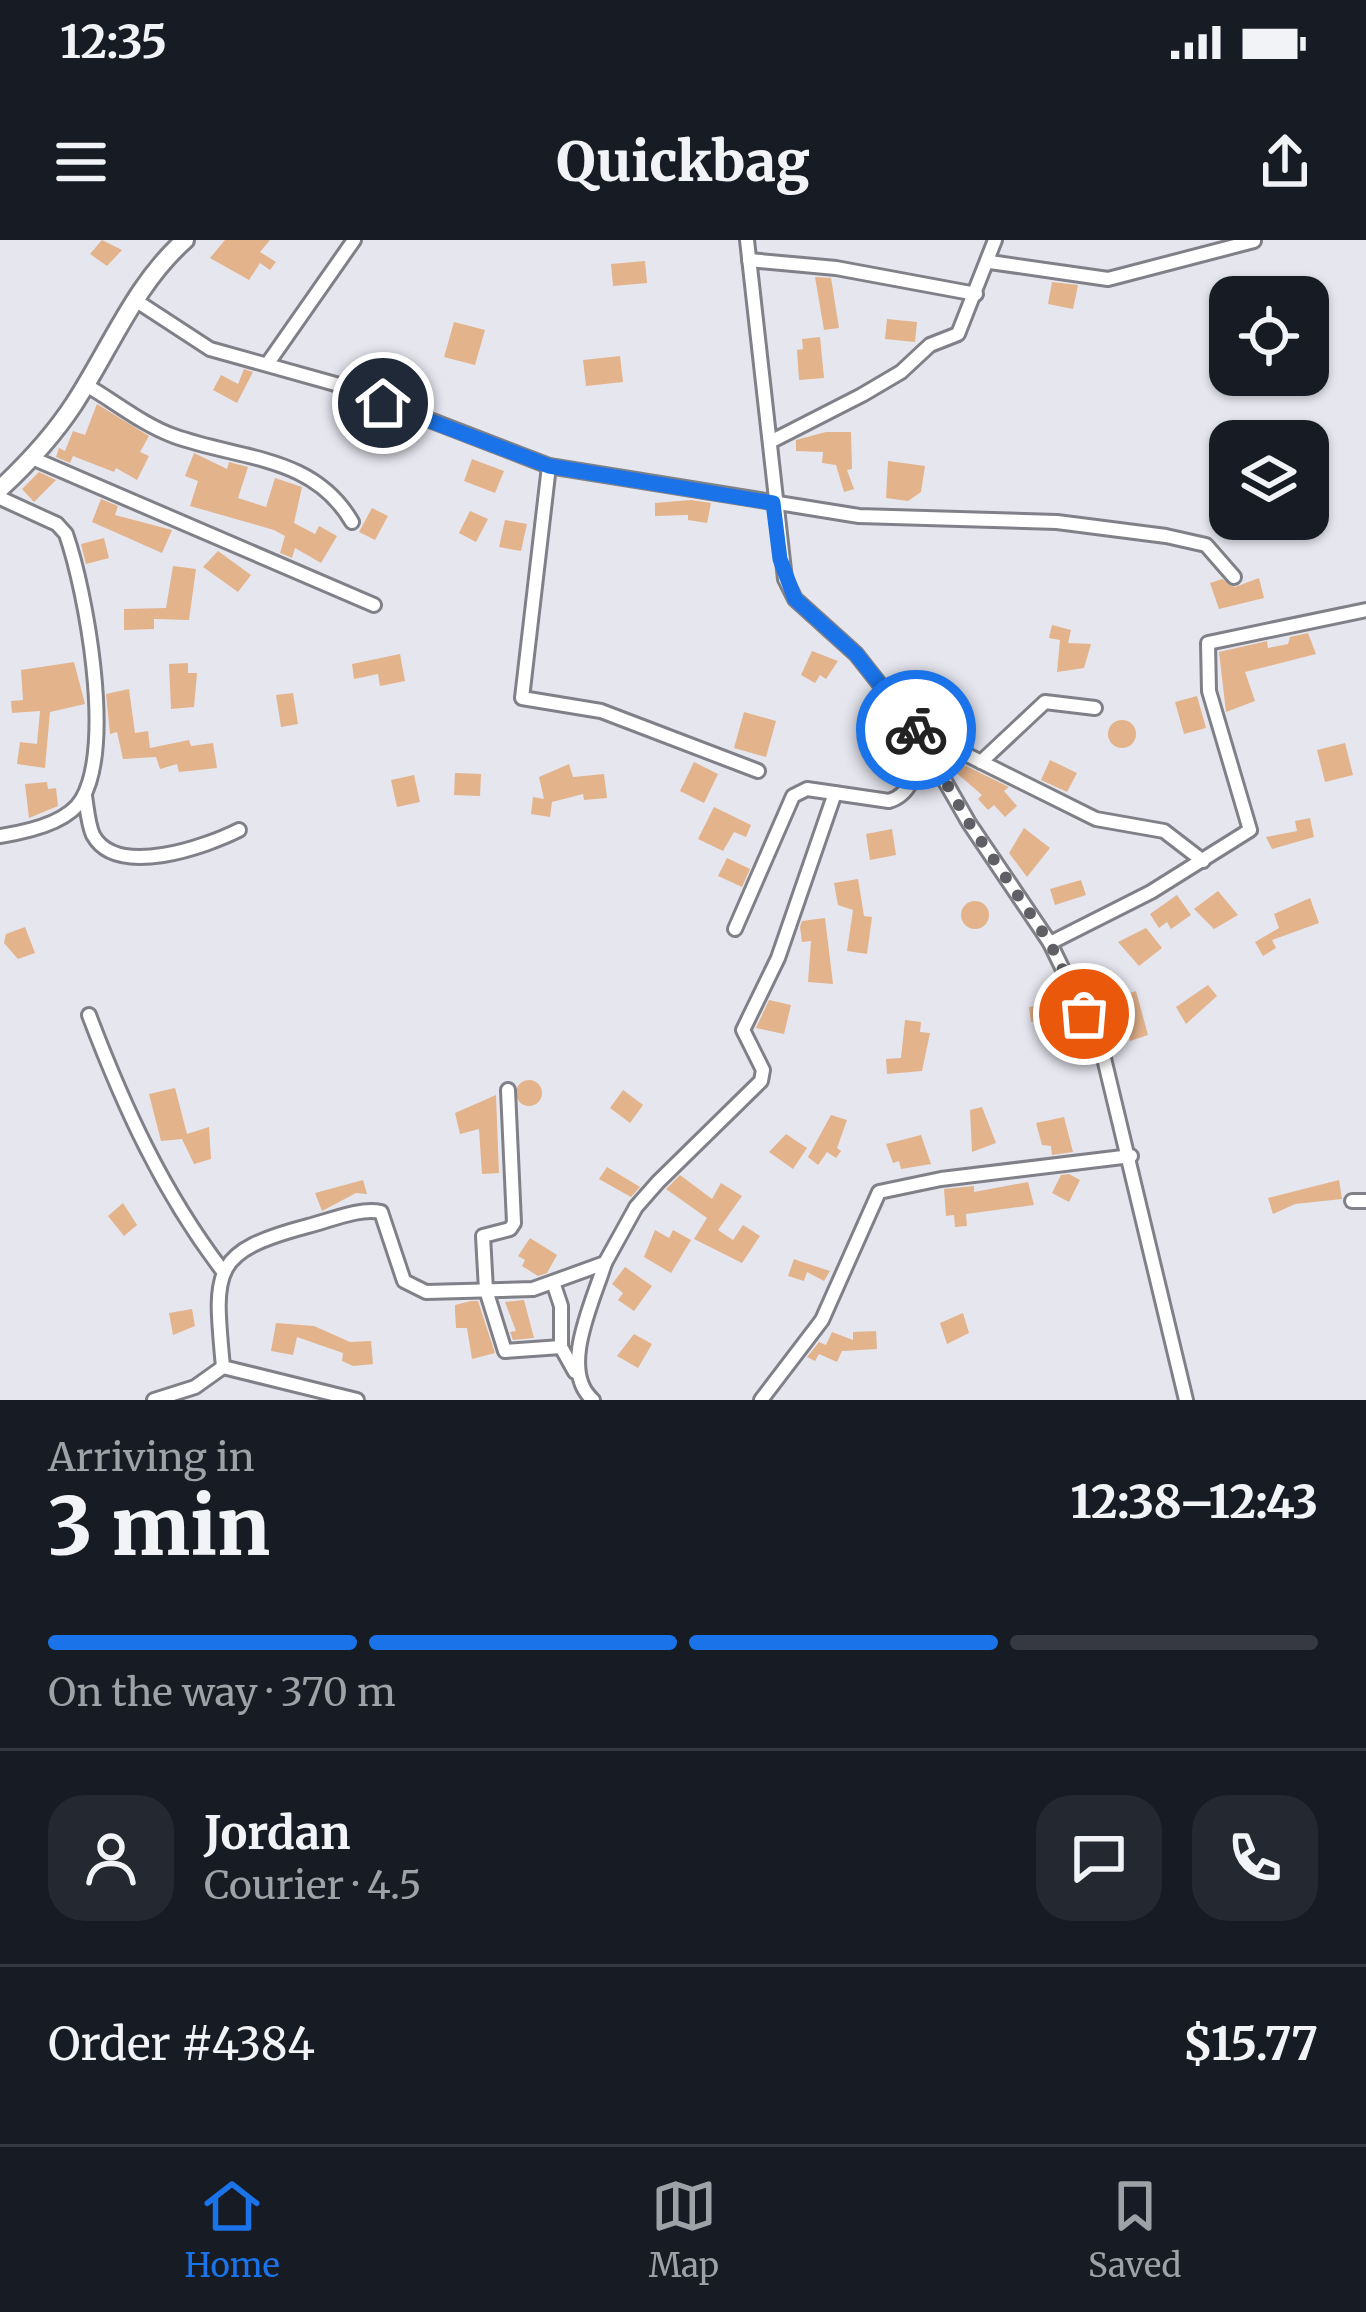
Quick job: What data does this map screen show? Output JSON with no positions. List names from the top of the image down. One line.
{"page":{"status":"12:35","header":"Quickbag","heading":["3 min","Arriving in","12:38–12:43"],"panel":["Jordan","Courier · 4.5","Order #4384","$15.77"],"bar":"On the way · 370 m","tabs":["Home","Map","Saved"]}}
